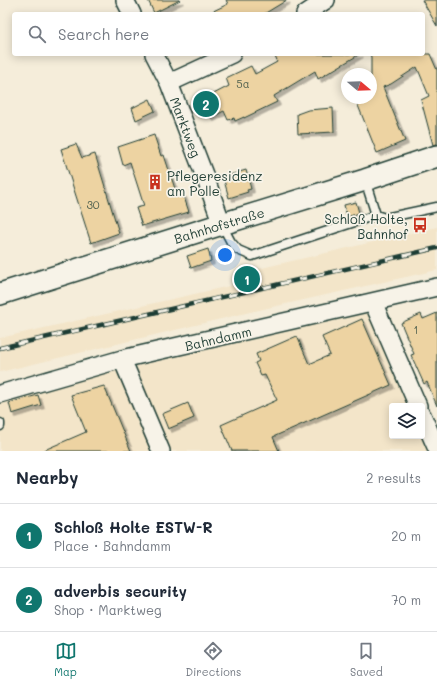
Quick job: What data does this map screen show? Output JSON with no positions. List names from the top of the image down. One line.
{"streets":{"street":["Marktweg","Bahnhofstraße","Bahndamm"]},"crossings":[["Marktweg","Bahnhofstraße"]],"places":{"building":["Pflegeresidenz am Polle"],"bus stop":["Schloß Holte, Bahnhof"]},"house_numbers":["5a","30","1"],"north":"right","page":{"search":"Search here","pins":["2","1"],"heading":["Nearby","2 results"],"list":[{"mark":"1","name":"Schloß Holte ESTW-R","note":"Place · Bahndamm","value":"20 m"},{"mark":"2","name":"adverbis security","note":"Shop · Marktweg","value":"70 m"}],"nav":["Map","Directions","Saved"]}}
